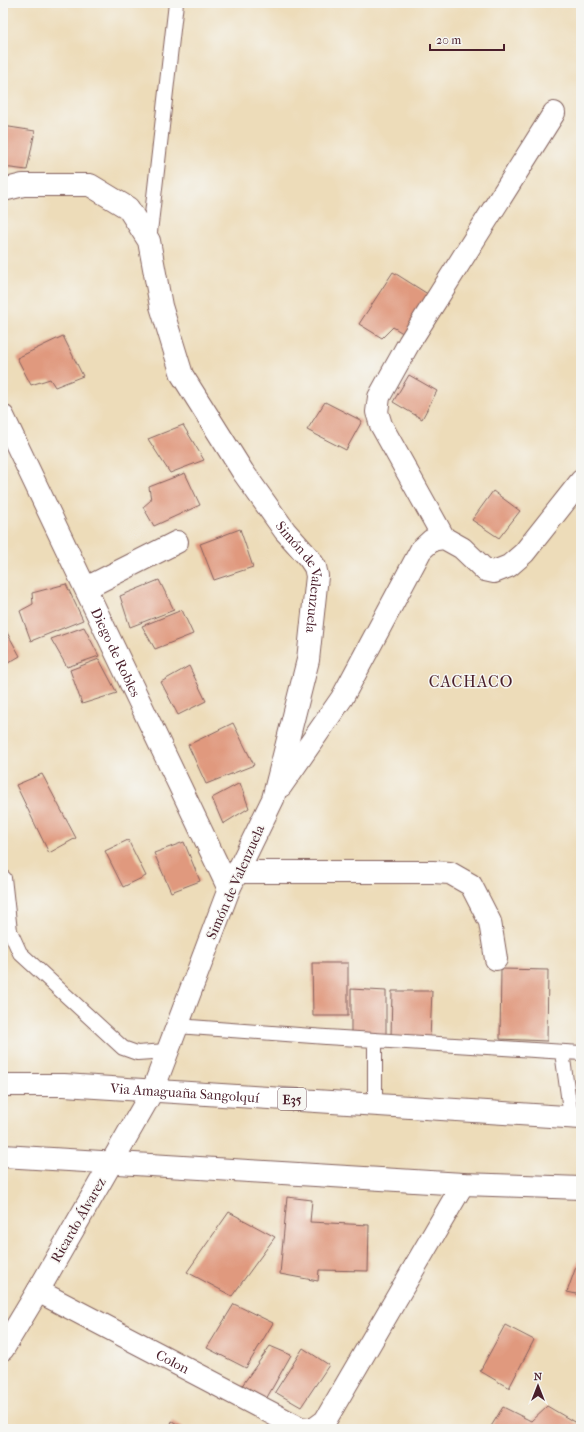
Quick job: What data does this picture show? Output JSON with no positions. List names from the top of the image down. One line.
{"streets":{"main road":["Simón de Valenzuela","Diego de Robles","Via Amaguaña Sangolquí","E35","Ricardo Álvarez","Colon"]},"crossings":[["Simón de Valenzuela","Diego de Robles"],["Simón de Valenzuela","Via Amaguaña Sangolquí"],["Simón de Valenzuela","Ricardo Álvarez"],["Via Amaguaña Sangolquí","Ricardo Álvarez"],["Ricardo Álvarez","Colon"]],"districts":["CACHACO"],"scale_bar":"20 m","north":"top"}
